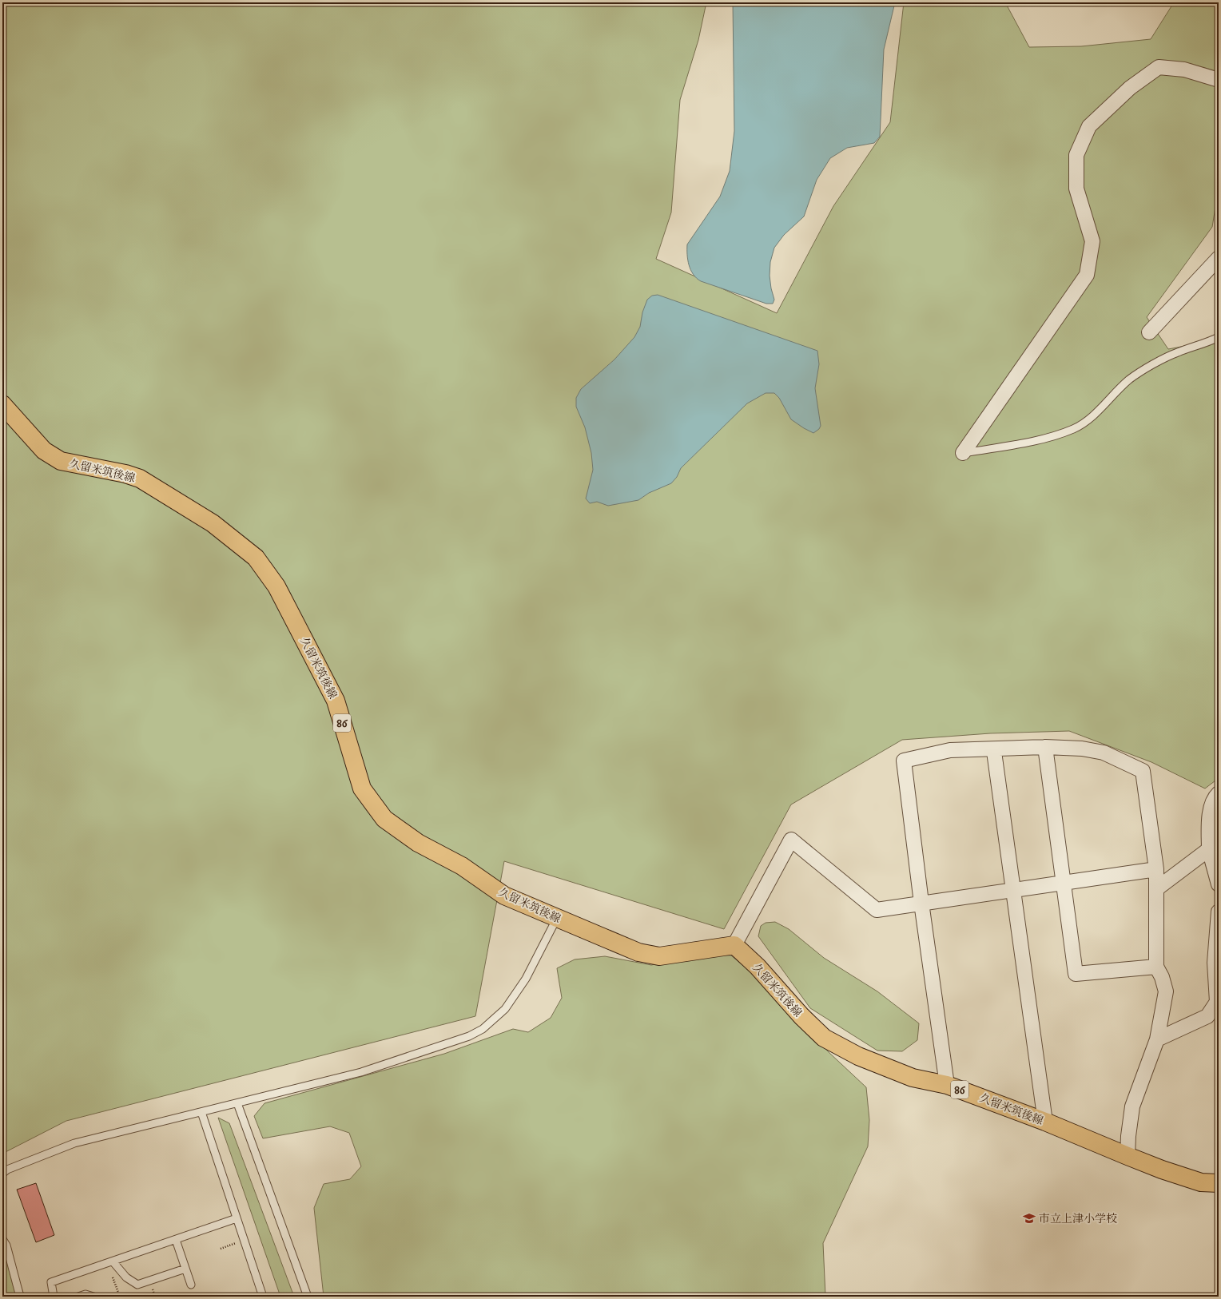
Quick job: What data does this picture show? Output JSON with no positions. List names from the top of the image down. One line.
{"streets":{"main road":["久留米筑後線","86"]},"places":{"school or university":["市立上津小学校"]}}
